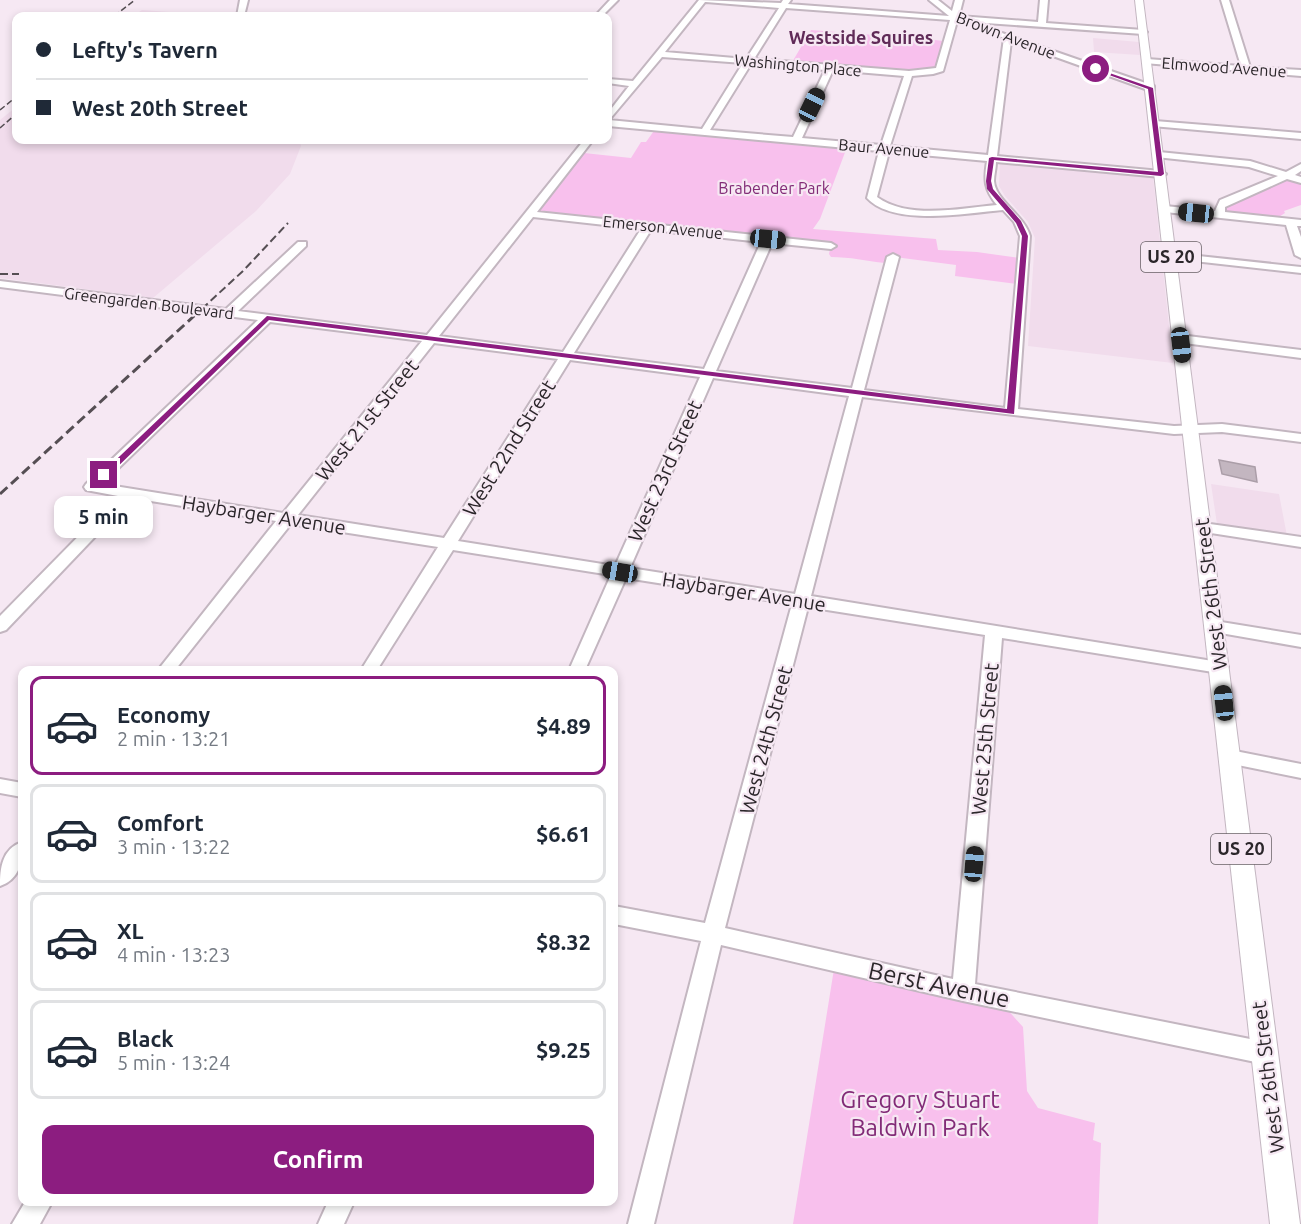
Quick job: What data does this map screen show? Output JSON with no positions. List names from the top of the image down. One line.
{"streets":{"main road":["US 20","West 26th Street"],"street":["Brown Avenue","Washington Place","Elmwood Avenue","Baur Avenue","Emerson Avenue","Greengarden Boulevard","West 21st Street","West 22nd Street","West 23rd Street","Haybarger Avenue","West 25th Street","West 24th Street","Berst Avenue"]},"crossings":[["Brown Avenue","Washington Place"],["Brown Avenue","West 26th Street"],["Elmwood Avenue","West 26th Street"],["Baur Avenue","West 26th Street"],["Emerson Avenue","West 21st Street"],["Emerson Avenue","West 22nd Street"],["Emerson Avenue","West 23rd Street"],["Greengarden Boulevard","West 21st Street"],["Greengarden Boulevard","West 22nd Street"],["Greengarden Boulevard","West 23rd Street"],["Greengarden Boulevard","Haybarger Avenue"],["Greengarden Boulevard","West 26th Street"],["Greengarden Boulevard","West 24th Street"],["West 21st Street","Haybarger Avenue"],["West 22nd Street","Haybarger Avenue"],["West 23rd Street","Haybarger Avenue"],["Haybarger Avenue","West 26th Street"],["Haybarger Avenue","West 25th Street"],["Haybarger Avenue","West 24th Street"],["West 26th Street","Berst Avenue"],["West 25th Street","Berst Avenue"],["West 24th Street","Berst Avenue"]],"districts":["Westside Squires"],"parks":["Brabender Park","Gregory Stuart Baldwin Park"],"page":{"banner":["Lefty's Tavern","West 20th Street"],"bubble":"5 min","list":[{"name":"Economy","note":"2 min · 13:21","value":"$4.89"},{"name":"Comfort","note":"3 min · 13:22","value":"$6.61"},{"name":"XL","note":"4 min · 13:23","value":"$8.32"},{"name":"Black","note":"5 min · 13:24","value":"$9.25"}],"buttons":"Confirm"}}
